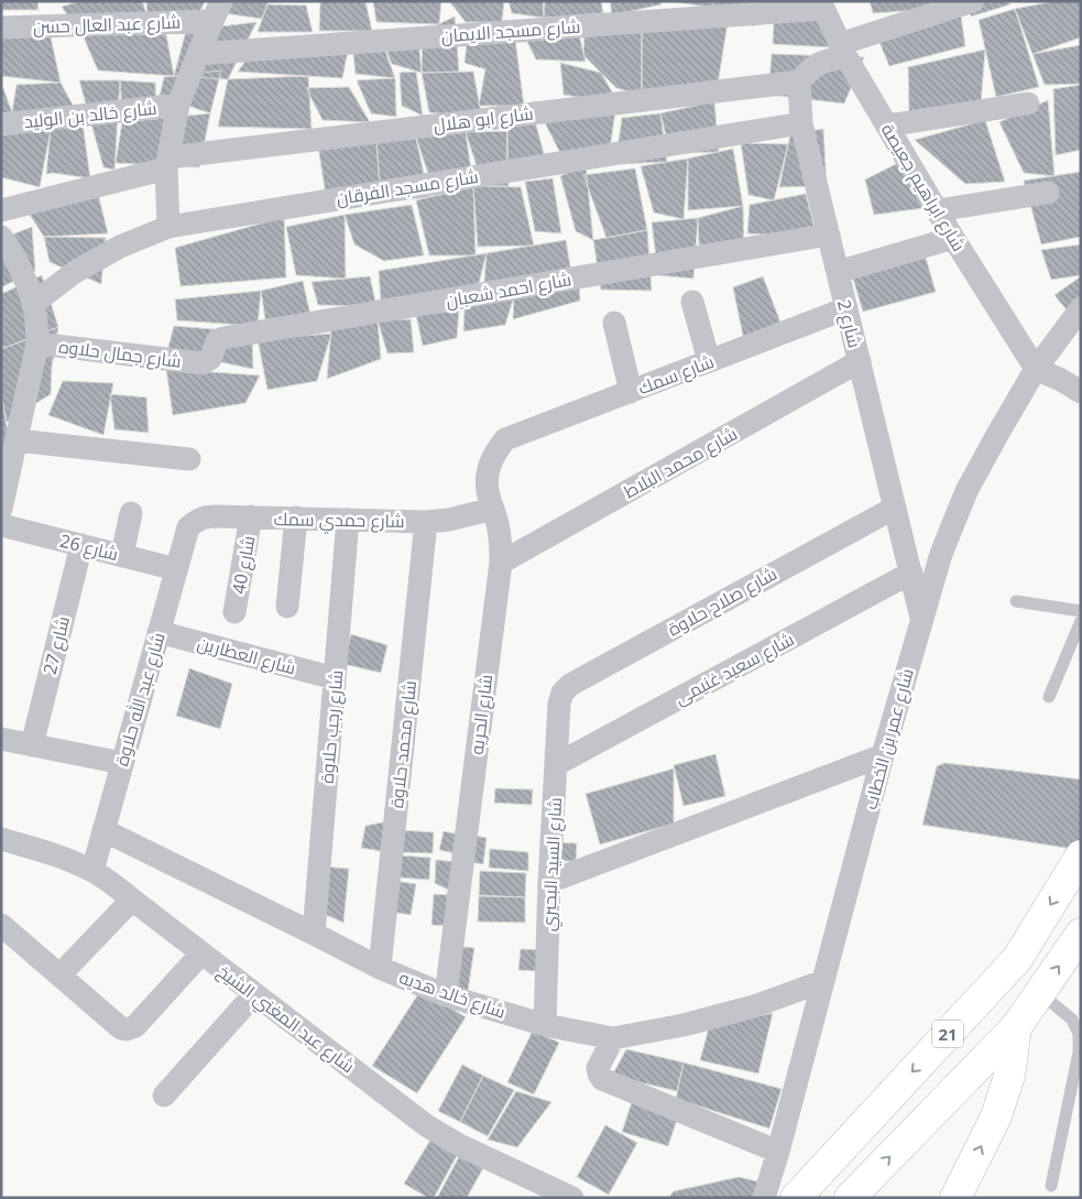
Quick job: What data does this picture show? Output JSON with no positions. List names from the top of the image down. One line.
{"streets":{"main road":["21"],"street":["شارع عبد العال حسن","شارع مسجد الايمان","شارع خالد بن الوليد","شارع ابو هلال","شارع مسجد الفرقان","شارع ابراهيم جعيصة","شارع احمد شعبان","شارع 2","شارع جمال حلاوه","شارع سمك","شارع محمد البلاط","شارع حمدي سمك","شارع 26","شارع 40","شارع صلاح حلاوة","شارع 27","شارع العطارين","شارع سعيد غنيمى","شارع عبد الله حلاوة","شارع الحريه","شارع رجب حلاوة","شارع عمر بن الخطاب","شارع محمد حلاوة","شارع السيد البحيري","شارع خالد هديه","شارع عبد المغني الشيخ"]},"crossings":[["شارع مسجد الايمان","شارع ابراهيم جعيصة"],["شارع ابو هلال","شارع 2"],["شارع مسجد الفرقان","شارع 2"],["شارع ابراهيم جعيصة","شارع عمر بن الخطاب"],["شارع احمد شعبان","شارع 2"],["شارع احمد شعبان","شارع جمال حلاوه"],["شارع 2","شارع سمك"],["شارع 2","شارع محمد البلاط"],["شارع 2","شارع صلاح حلاوة"],["شارع 2","شارع سعيد غنيمى"],["شارع 2","شارع عمر بن الخطاب"],["شارع سمك","شارع الحريه"],["شارع محمد البلاط","شارع الحريه"],["شارع حمدي سمك","شارع 40"],["شارع حمدي سمك","شارع عبد الله حلاوة"],["شارع حمدي سمك","شارع الحريه"],["شارع حمدي سمك","شارع رجب حلاوة"],["شارع حمدي سمك","شارع محمد حلاوة"],["شارع 26","شارع 27"],["شارع 26","شارع عبد الله حلاوة"],["شارع صلاح حلاوة","شارع السيد البحيري"],["شارع العطارين","شارع عبد الله حلاوة"],["شارع العطارين","شارع رجب حلاوة"],["شارع سعيد غنيمى","شارع السيد البحيري"],["شارع عبد الله حلاوة","شارع خالد هديه"],["شارع عبد الله حلاوة","شارع عبد المغني الشيخ"],["شارع الحريه","شارع خالد هديه"],["شارع رجب حلاوة","شارع خالد هديه"],["شارع عمر بن الخطاب","شارع خالد هديه"],["شارع محمد حلاوة","شارع خالد هديه"],["شارع السيد البحيري","شارع خالد هديه"]]}
